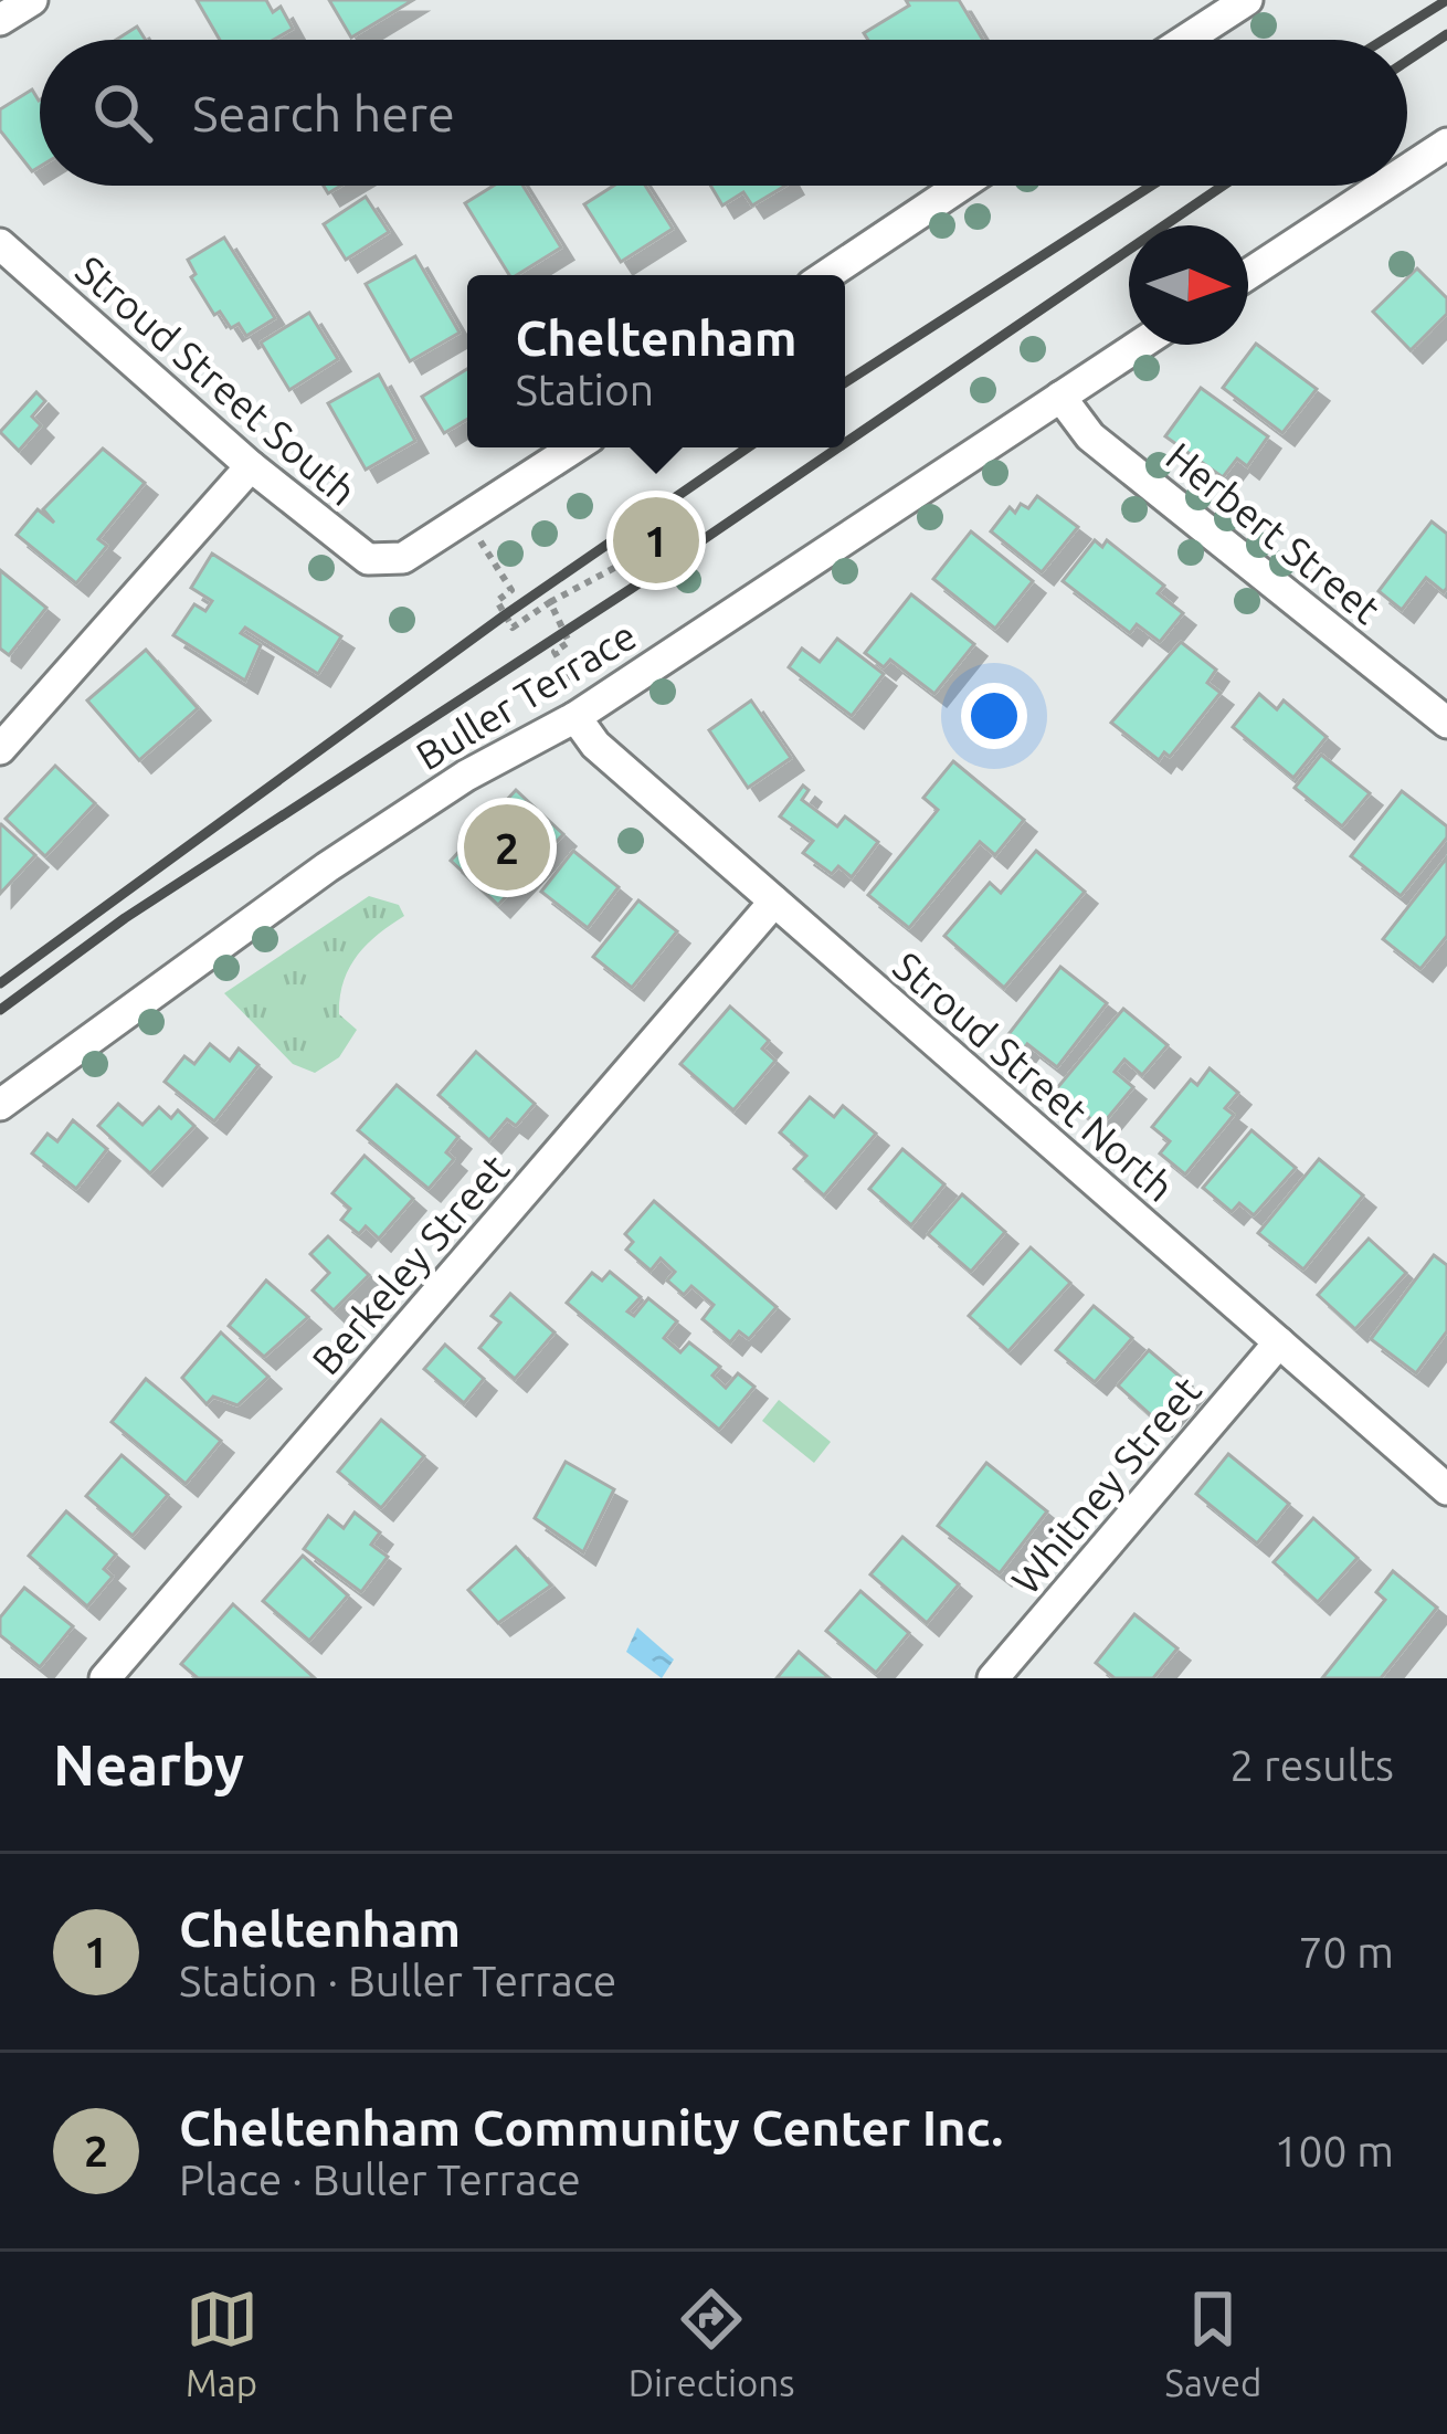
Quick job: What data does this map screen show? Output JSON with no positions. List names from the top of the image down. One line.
{"streets":{"street":["Stroud Street South","Herbert Street","Buller Terrace","Stroud Street North","Berkeley Street","Whitney Street"]},"crossings":[["Herbert Street","Buller Terrace"],["Buller Terrace","Stroud Street North"],["Stroud Street North","Berkeley Street"],["Stroud Street North","Whitney Street"]],"north":"right","page":{"search":"Search here","popup":["Cheltenham","Station"],"pins":["1","2"],"heading":["Nearby","2 results"],"list":[{"mark":"1","name":"Cheltenham","note":"Station · Buller Terrace","value":"70 m"},{"mark":"2","name":"Cheltenham Community Center Inc.","note":"Place · Buller Terrace","value":"100 m"}],"nav":["Map","Directions","Saved"]}}
